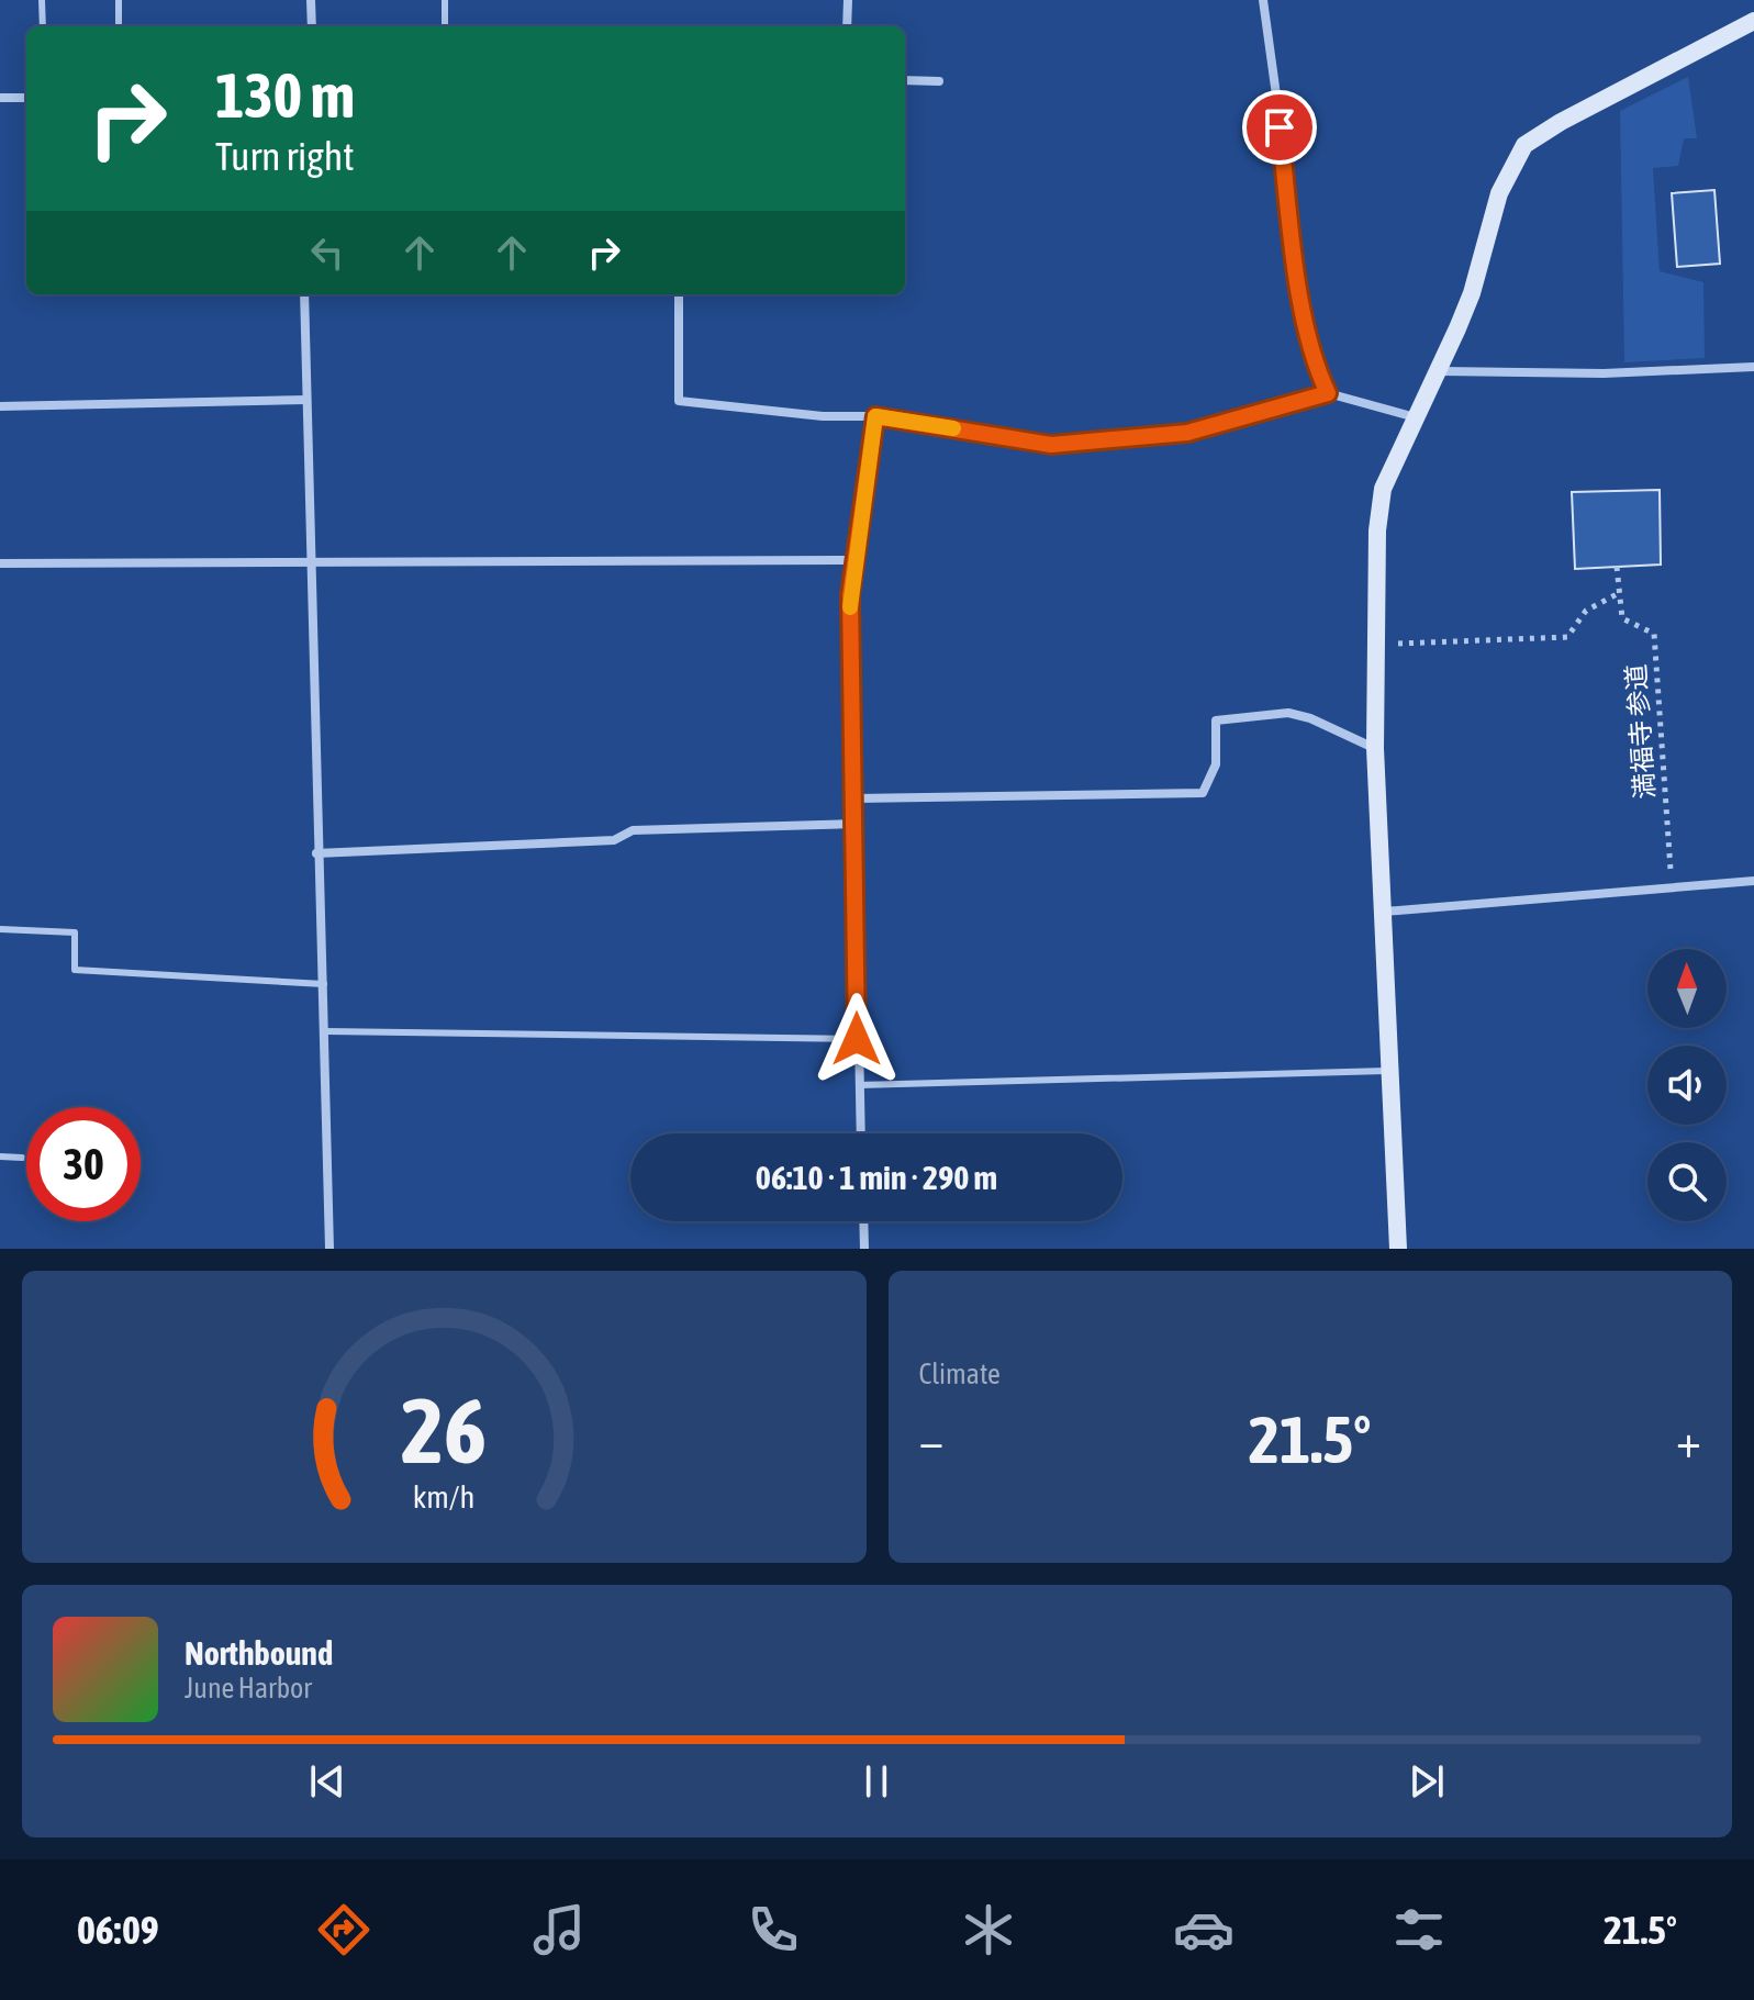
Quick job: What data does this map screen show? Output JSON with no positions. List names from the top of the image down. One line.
{"streets":{"path":["満福寺 参道"]},"north":"top","page":{"turn":["130 m","Turn right"],"limit":"30","trip":"06:10 · 1 min · 290 m","tile":"Climate","heat":["−","21.5°","+"],"song":["Northbound","June Harbor"],"tabs":["06:09","21.5°"],"gauge":["26","km/h"]}}
